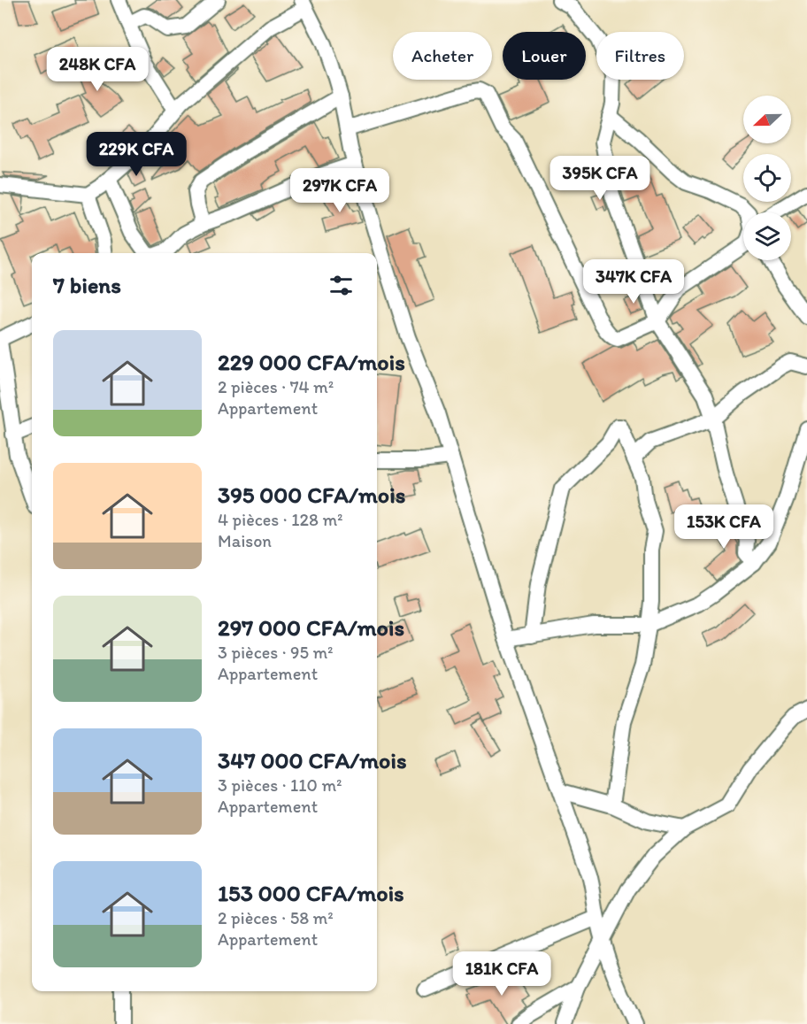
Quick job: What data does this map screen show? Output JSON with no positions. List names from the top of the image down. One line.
{"north":"left","page":{"chip":["Acheter","Louer","Filtres"],"price":["248K CFA","229K CFA","395K CFA","297K CFA","347K CFA","153K CFA","181K CFA"],"heading":"7 biens","list":[{"name":"229 000 CFA/mois","note":"2 pièces · 74 m² · Appartement"},{"name":"395 000 CFA/mois","note":"4 pièces · 128 m² · Maison"},{"name":"297 000 CFA/mois","note":"3 pièces · 95 m² · Appartement"},{"name":"347 000 CFA/mois","note":"3 pièces · 110 m² · Appartement"},{"name":"153 000 CFA/mois","note":"2 pièces · 58 m² · Appartement"}]}}
